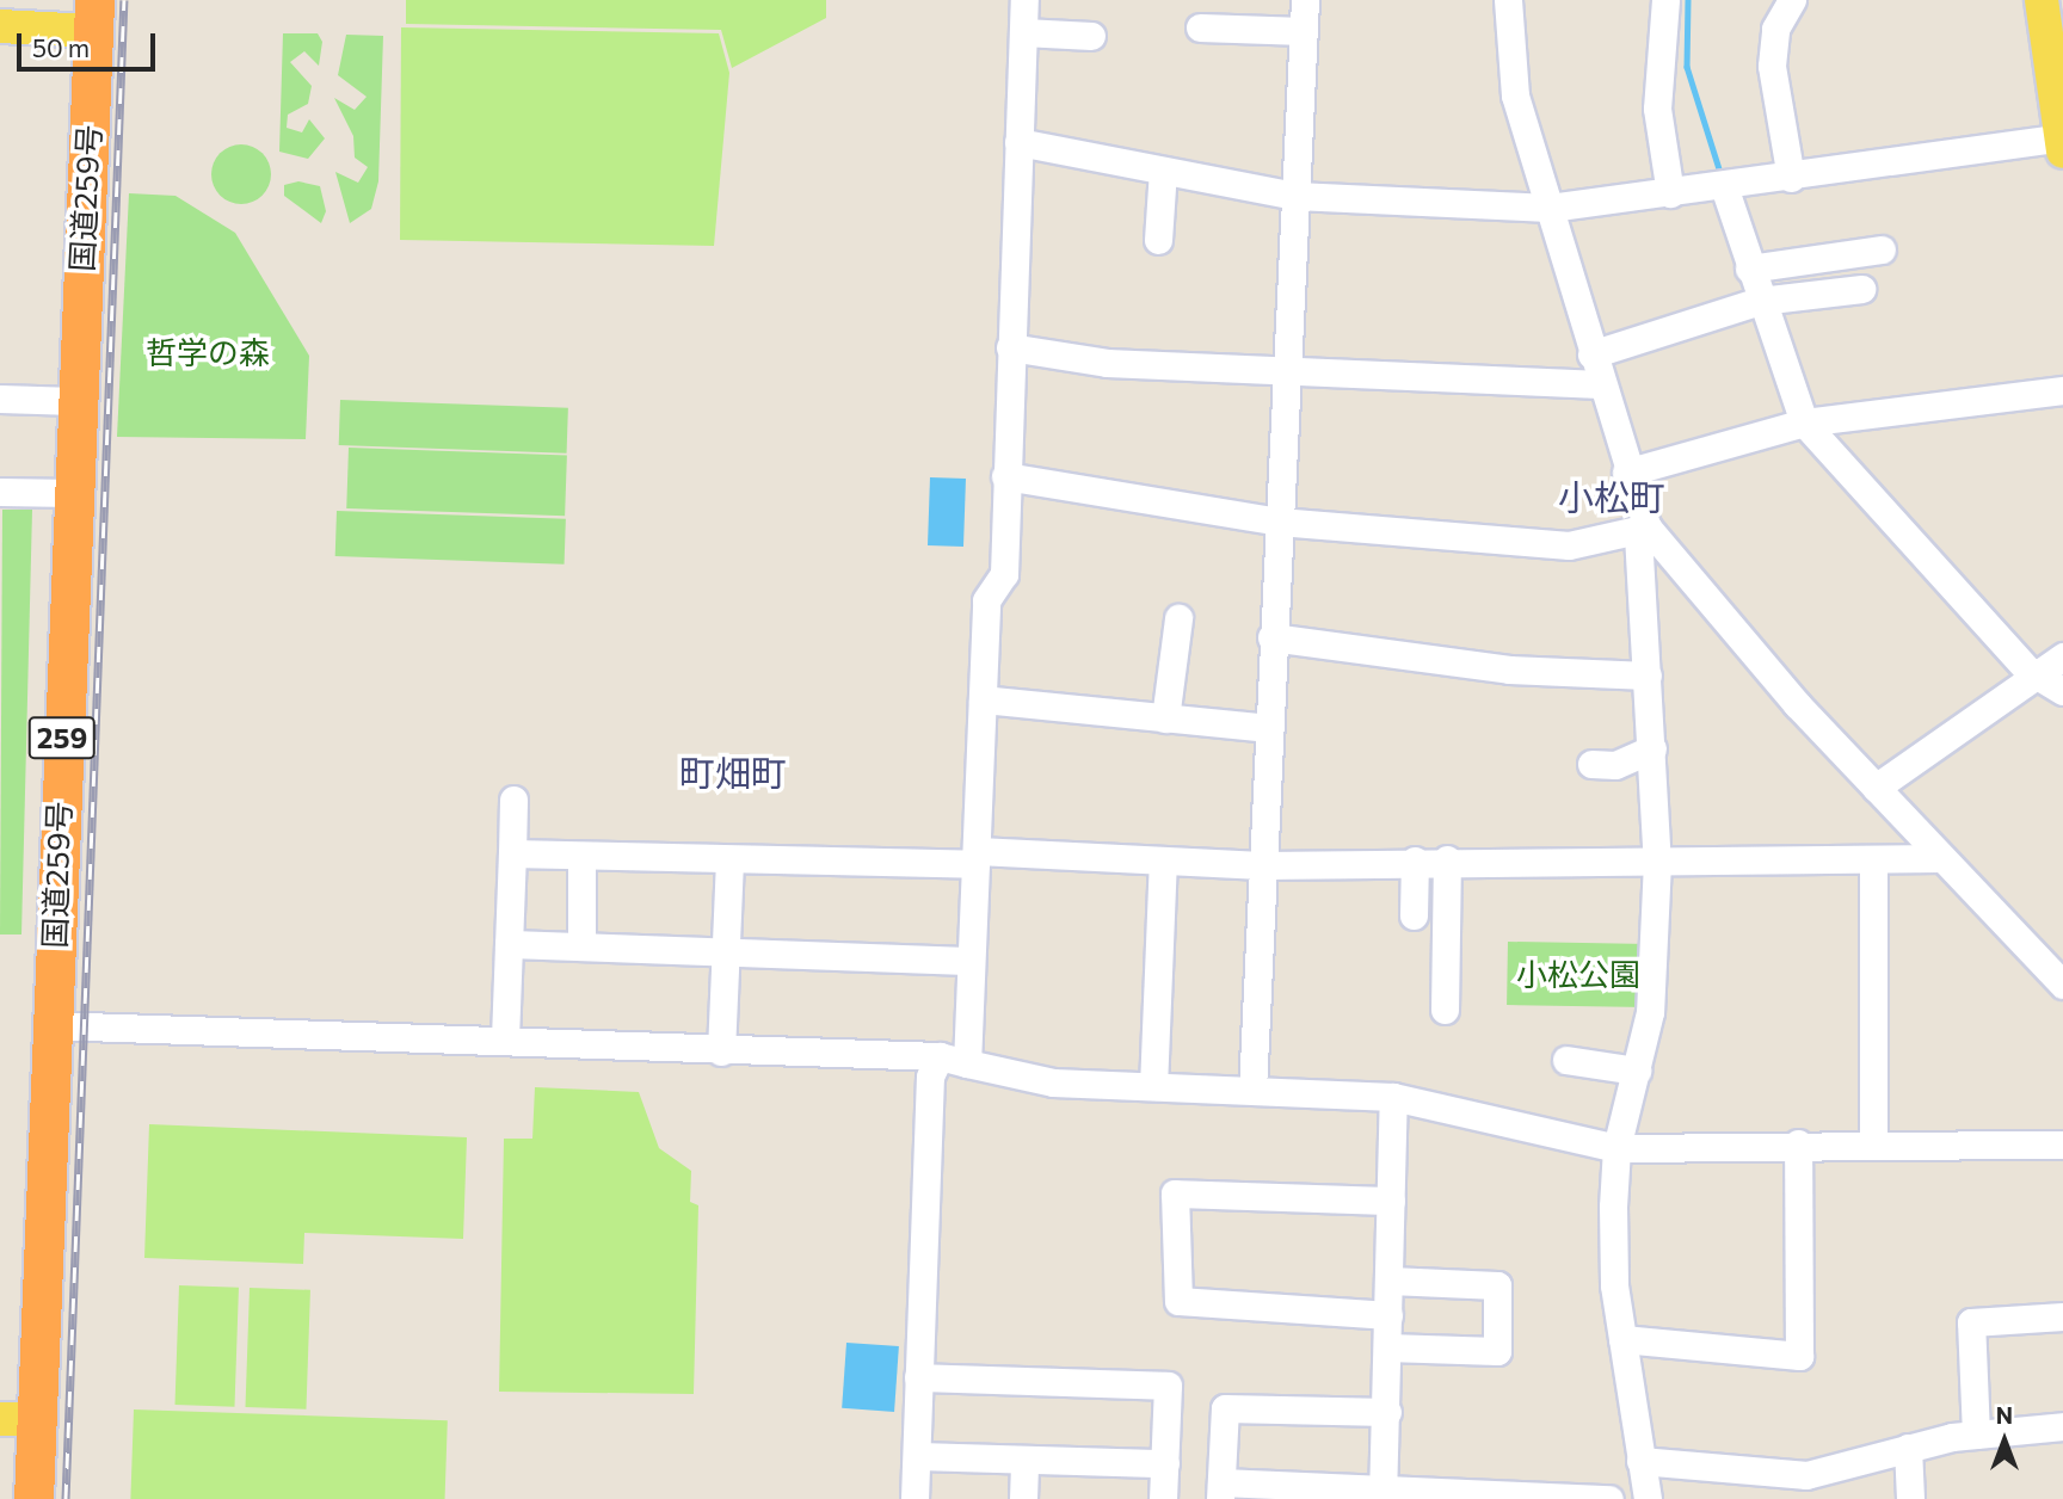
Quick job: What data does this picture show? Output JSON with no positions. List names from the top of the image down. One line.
{"streets":{"highway":["国道259号","259"]},"districts":["小松町","町畑町"],"parks":["哲学の森","小松公園"],"scale_bar":"50 m","north":"top"}
